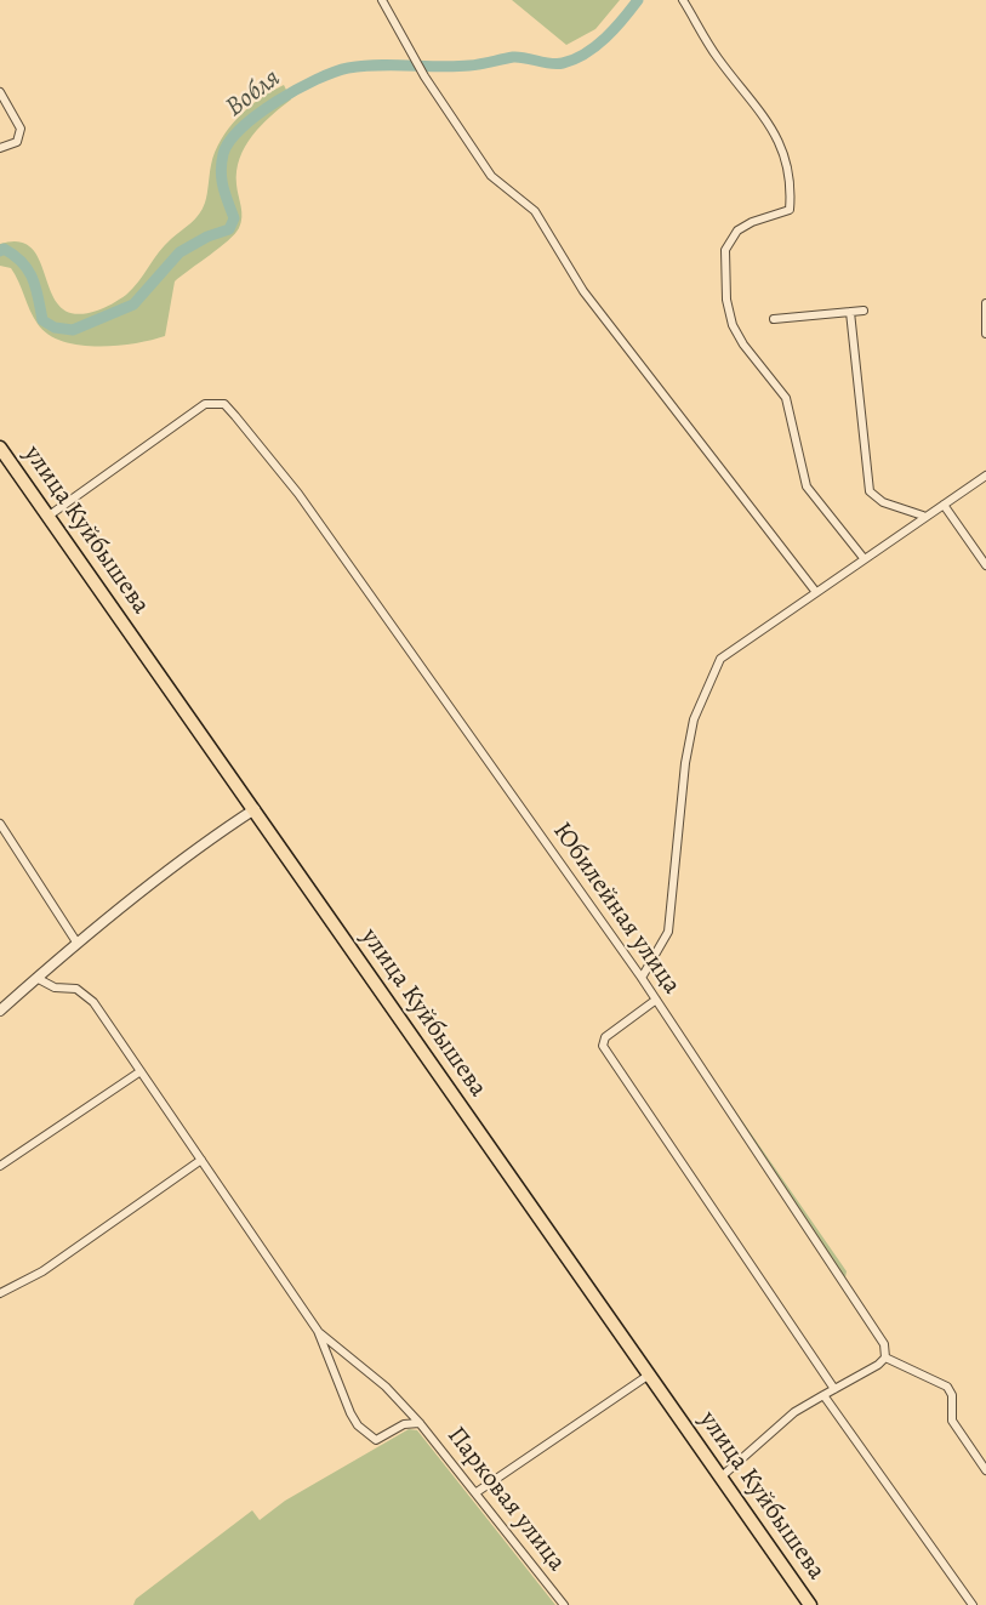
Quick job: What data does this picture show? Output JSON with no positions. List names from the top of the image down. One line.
{"streets":{"highway":["улица Куйбышева"],"street":["Юбилейная улица","Парковая улица"]},"crossings":[["улица Куйбышева","Юбилейная улица"]],"water":["Вобля"]}
